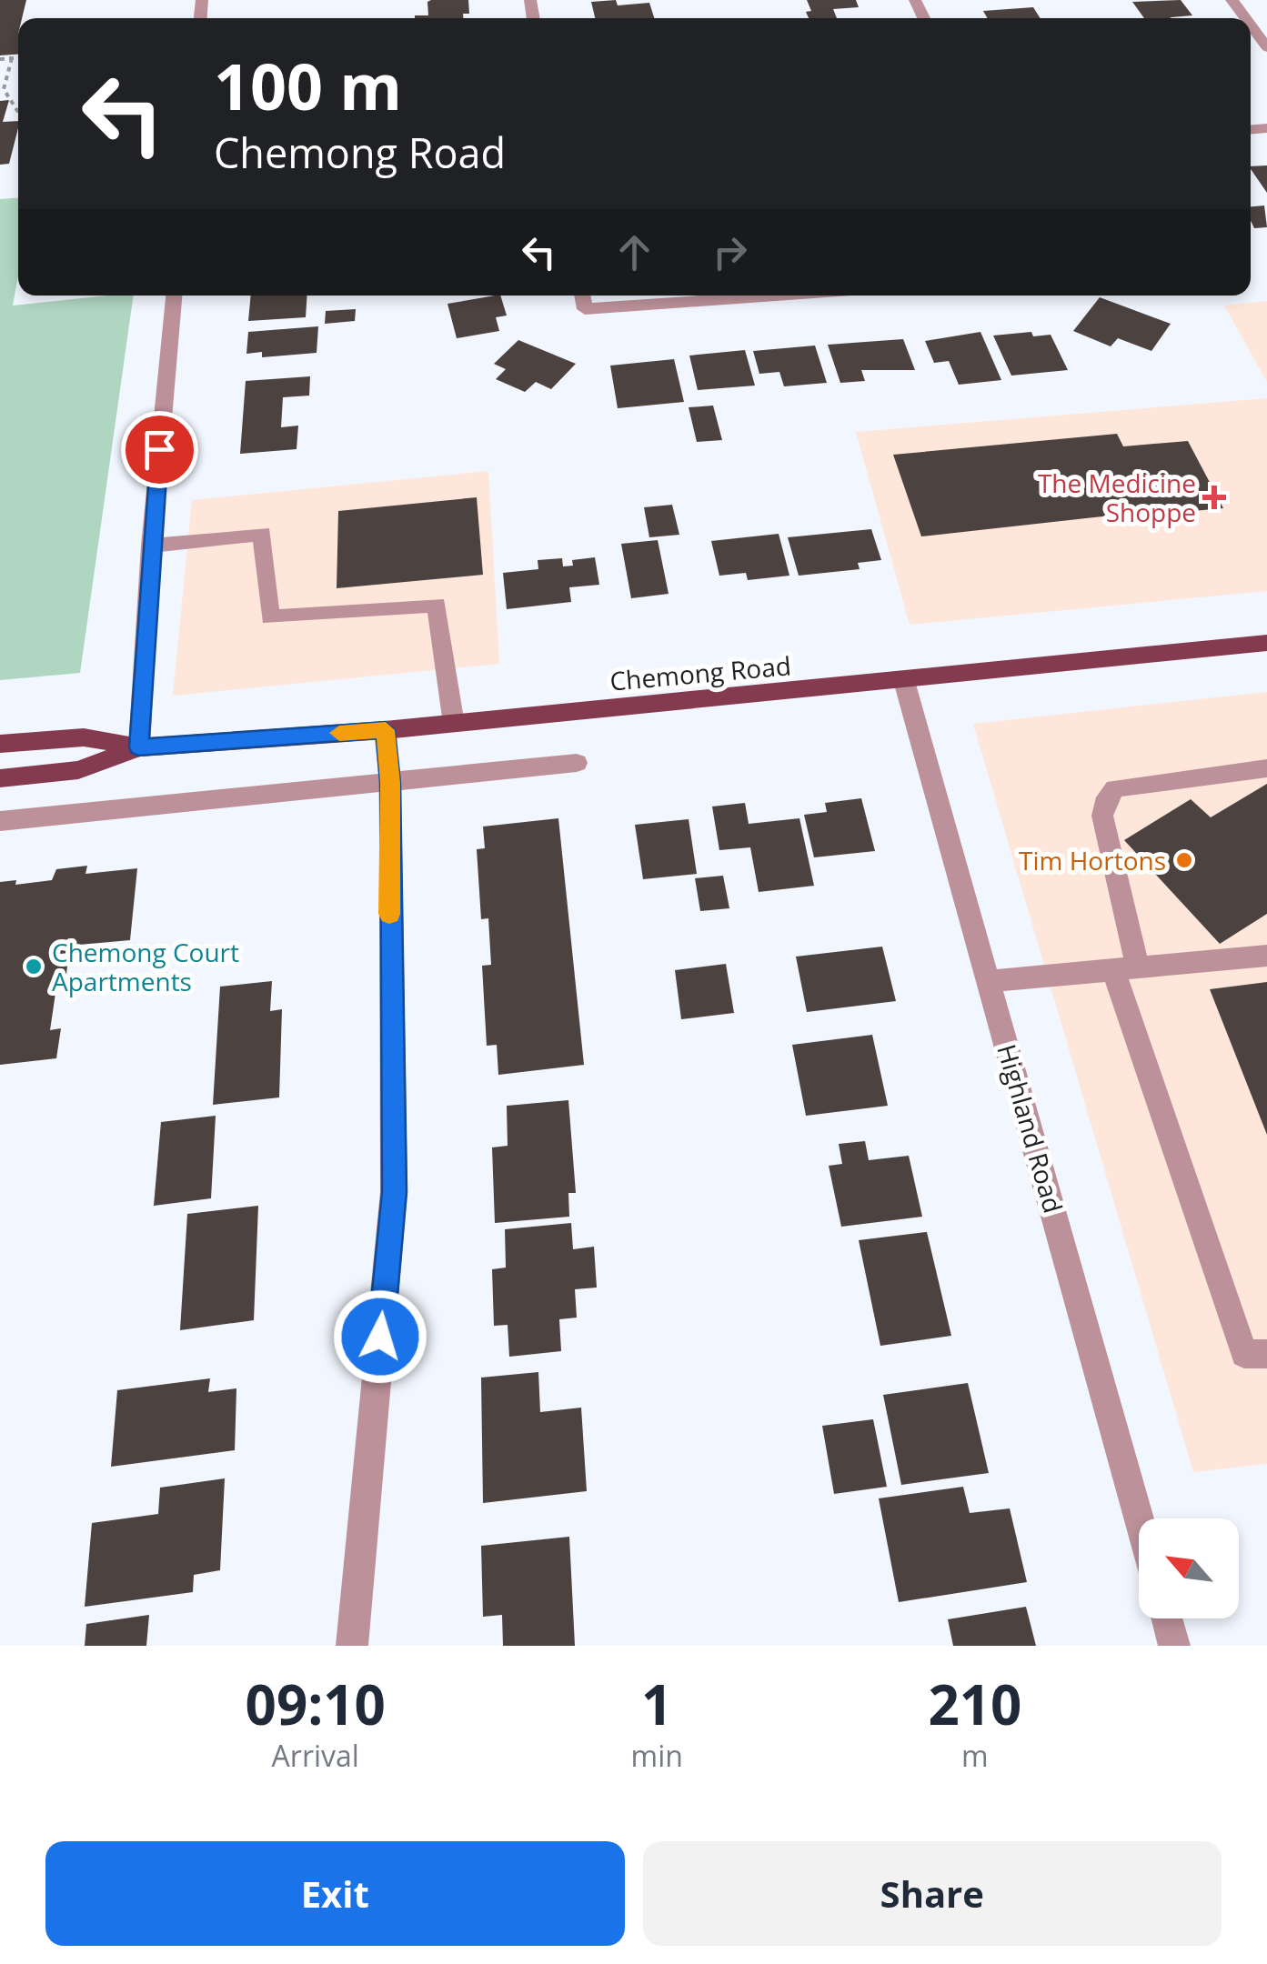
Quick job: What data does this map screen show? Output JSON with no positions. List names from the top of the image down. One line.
{"streets":{"main road":["Chemong Road"],"street":["Highland Road"]},"crossings":[["Chemong Road","Highland Road"]],"places":{"health":["The Medicine Shoppe"],"other":["Tim Hortons","Chemong Court Apartments"]},"north":"top left","page":{"turn":["100 m","Chemong Road"],"eta":["09:10","Arrival","1","min","210","m"],"buttons":["Exit","Share"]}}
